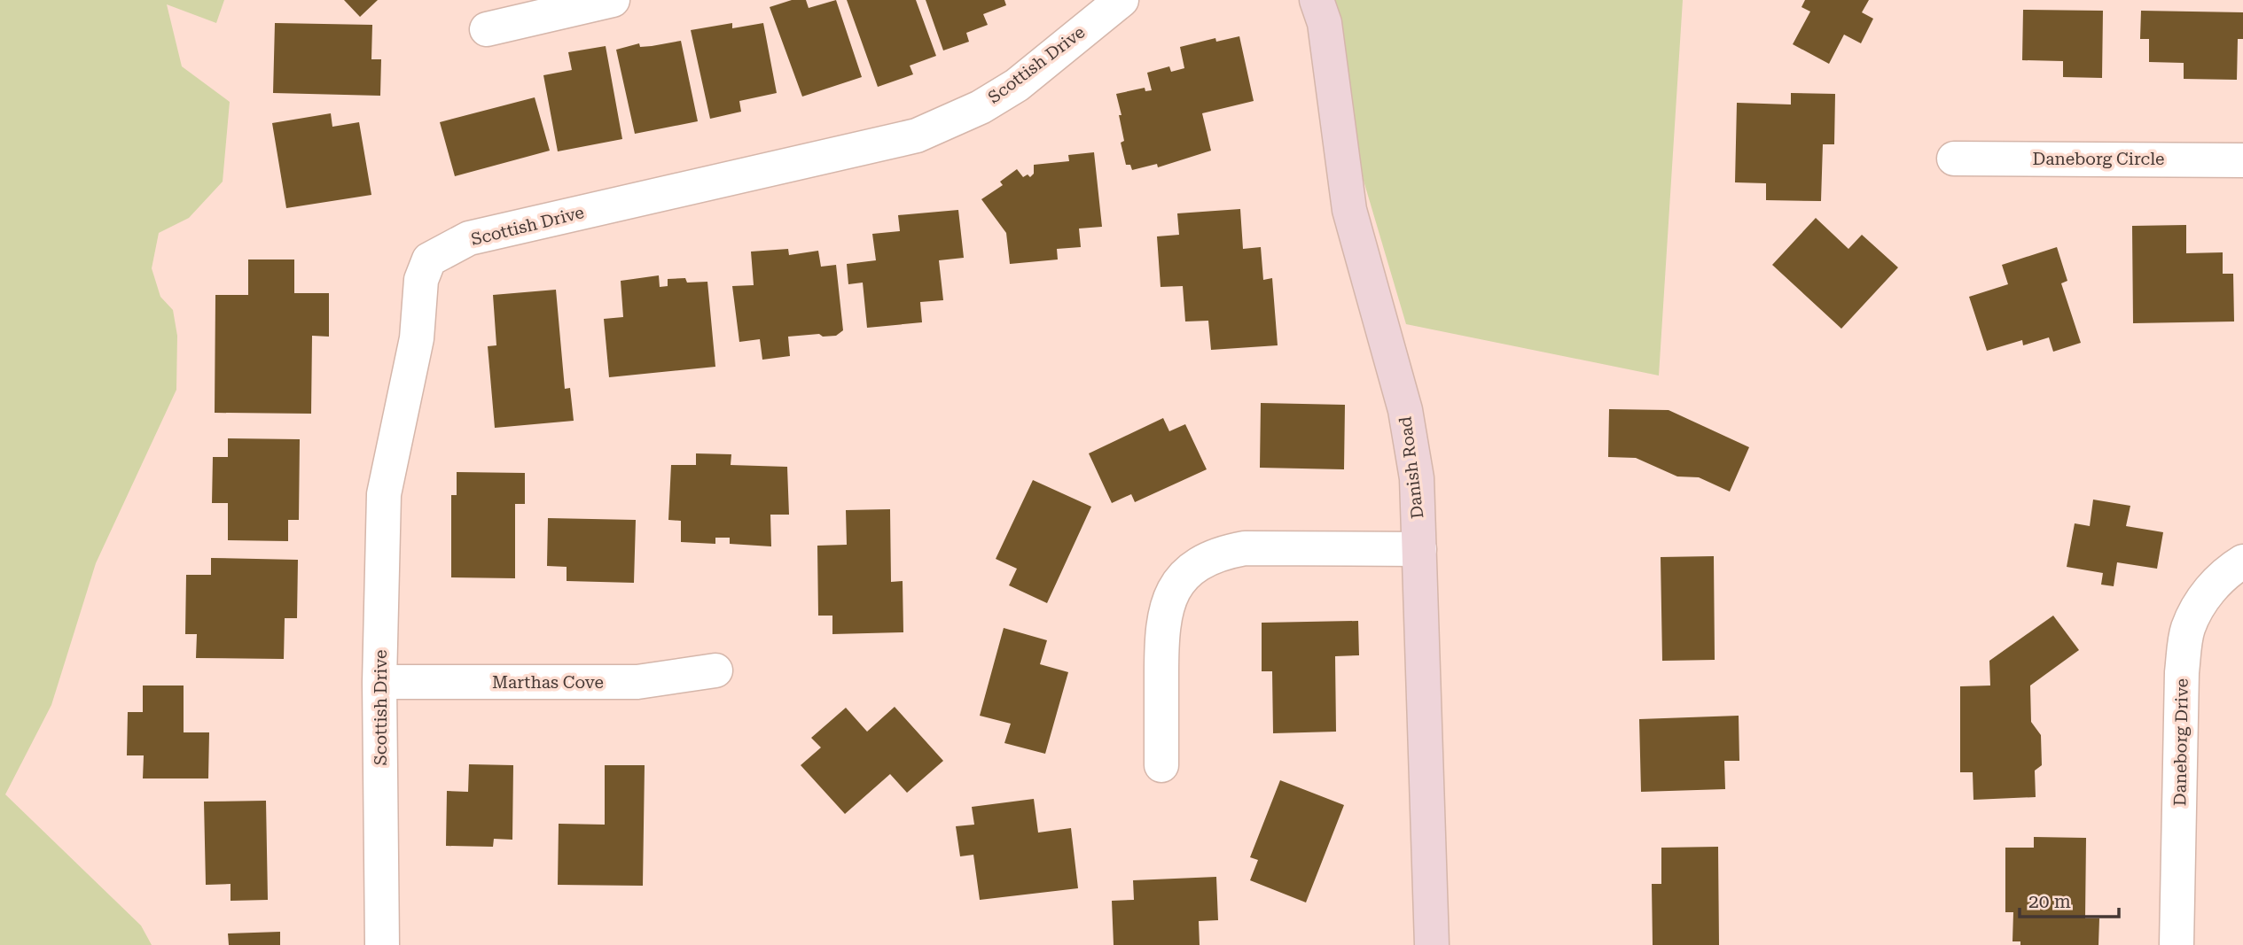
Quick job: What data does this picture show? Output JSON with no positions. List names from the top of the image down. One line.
{"streets":{"street":["Scottish Drive","Daneborg Circle","Danish Road","Marthas Cove","Daneborg Drive"]},"crossings":[["Scottish Drive","Marthas Cove"]],"scale_bar":"20 m"}
